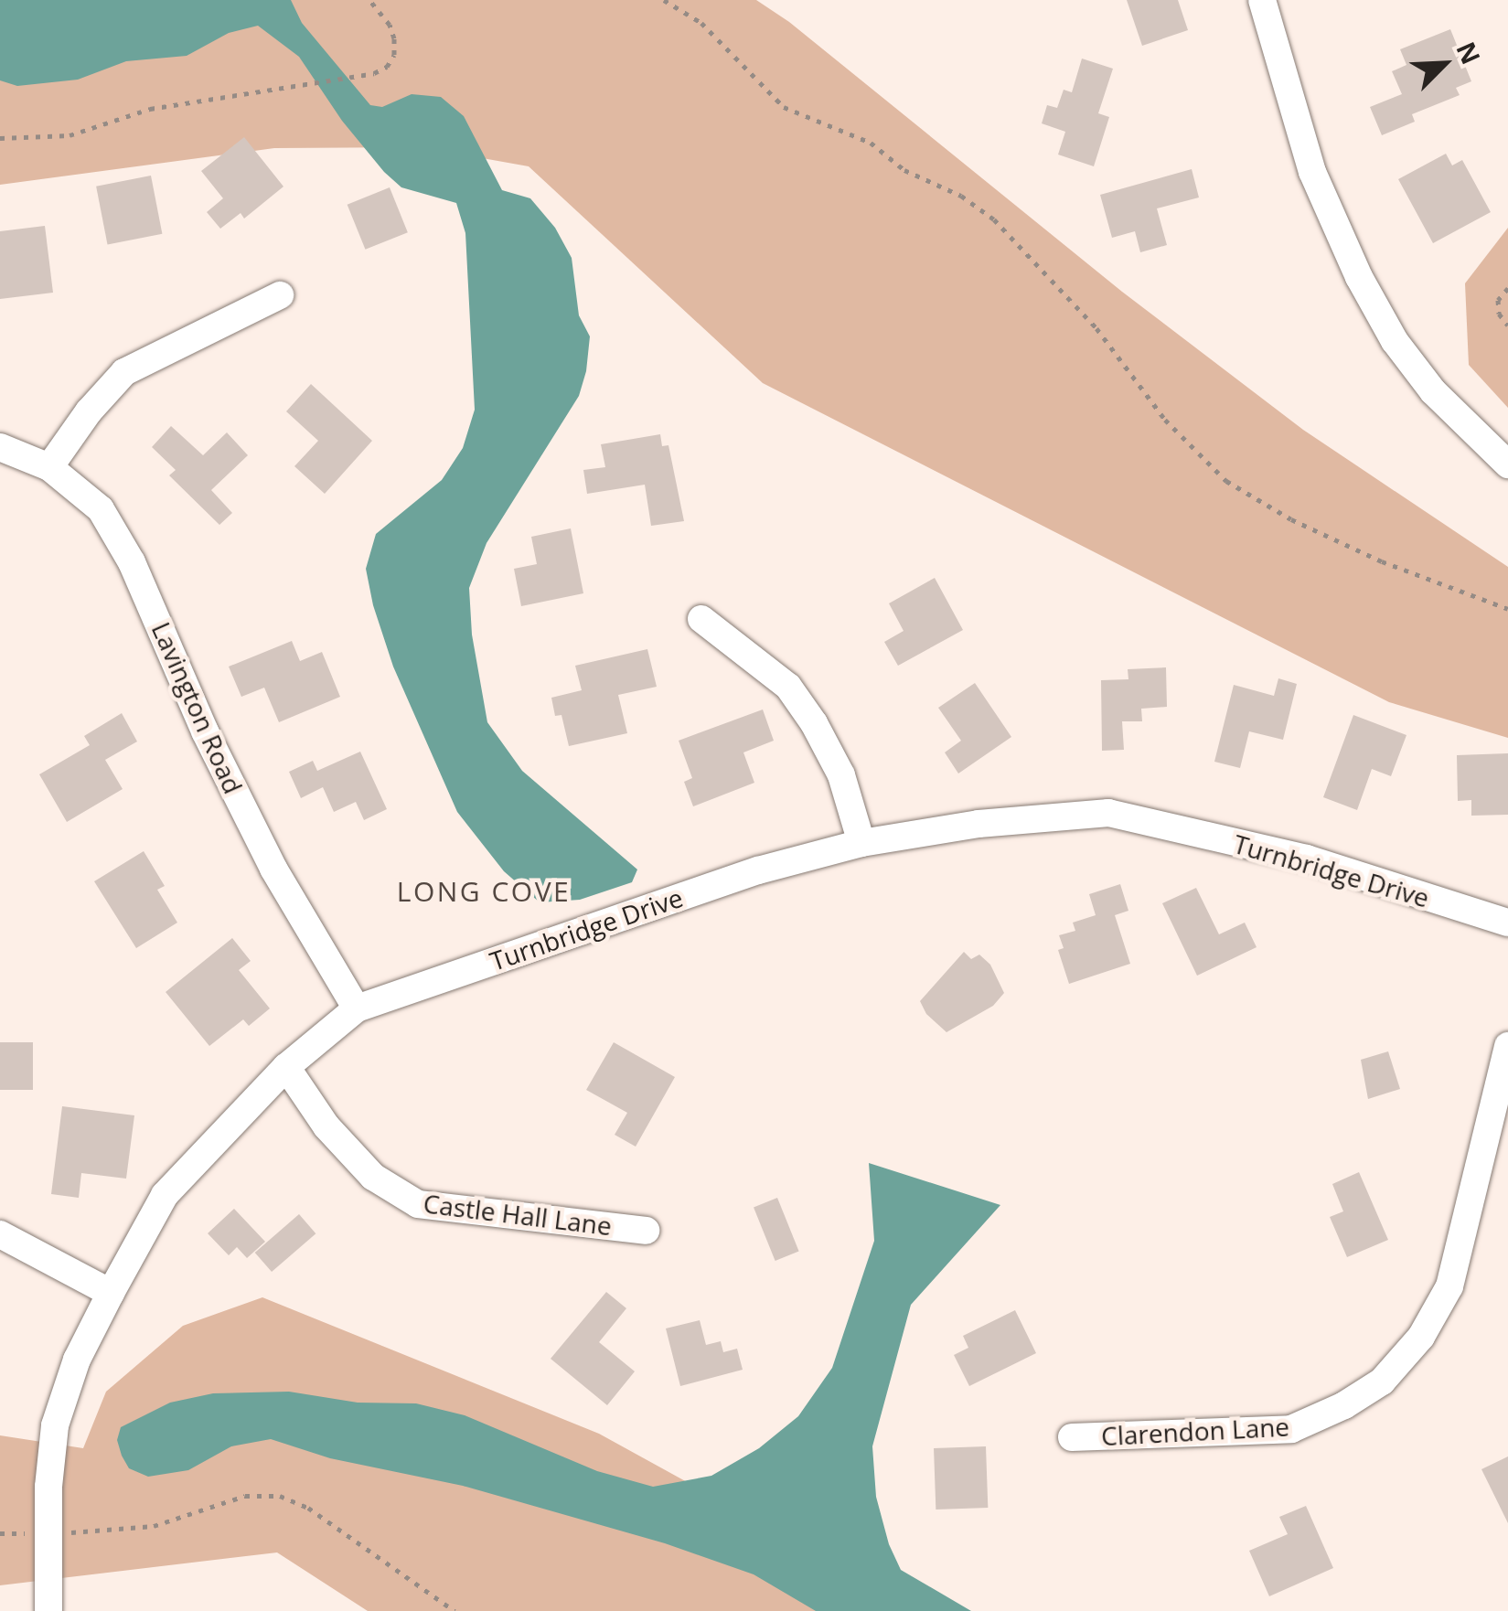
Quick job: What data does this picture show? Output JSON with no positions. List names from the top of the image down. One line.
{"streets":{"street":["Lavington Road","Turnbridge Drive","Castle Hall Lane","Clarendon Lane"]},"crossings":[["Lavington Road","Turnbridge Drive"],["Turnbridge Drive","Castle Hall Lane"]],"districts":["LONG COVE"],"north":"top right"}
